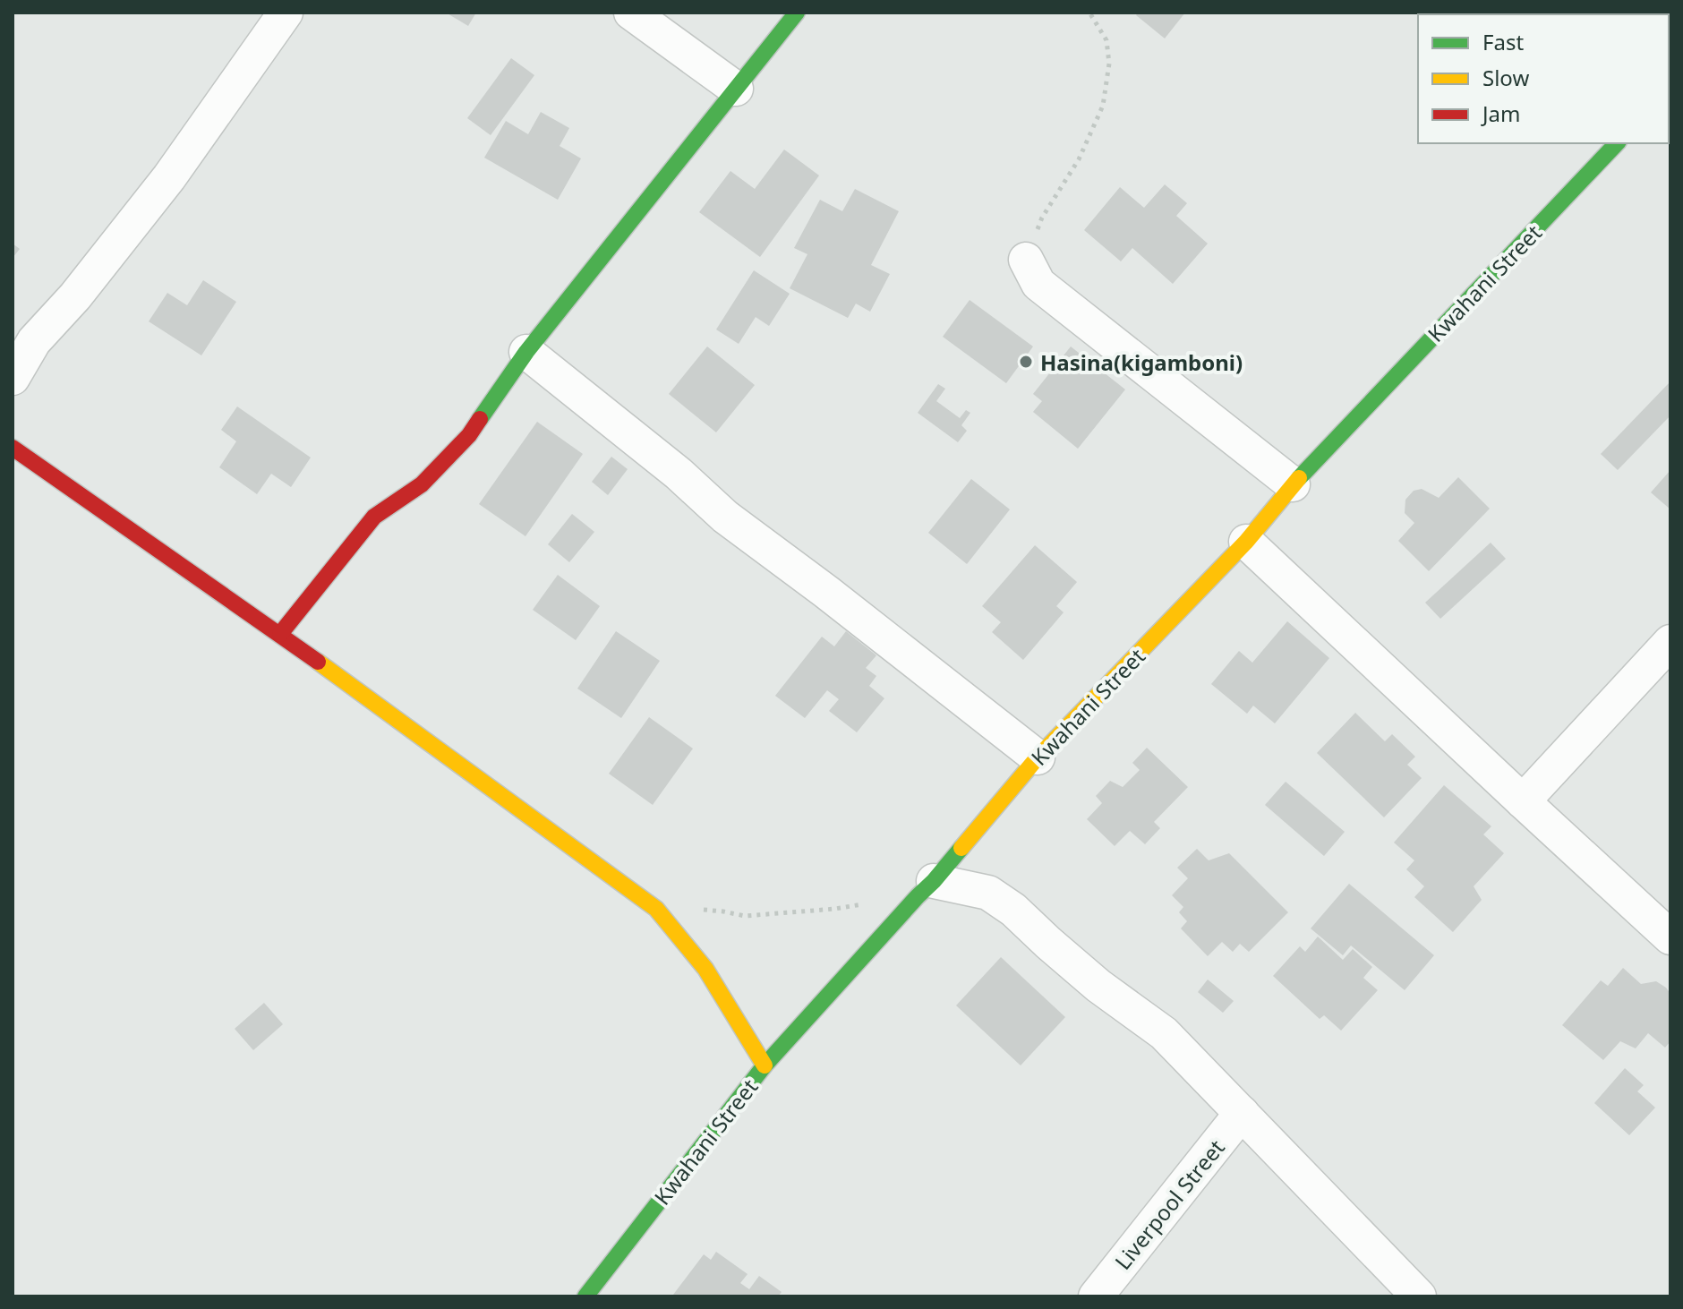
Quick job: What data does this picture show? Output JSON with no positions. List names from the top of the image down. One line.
{"streets":{"street":["Kwahani Street","Liverpool Street"]},"places":["Hasina(kigamboni)"],"legend":["Fast","Slow","Jam"]}
